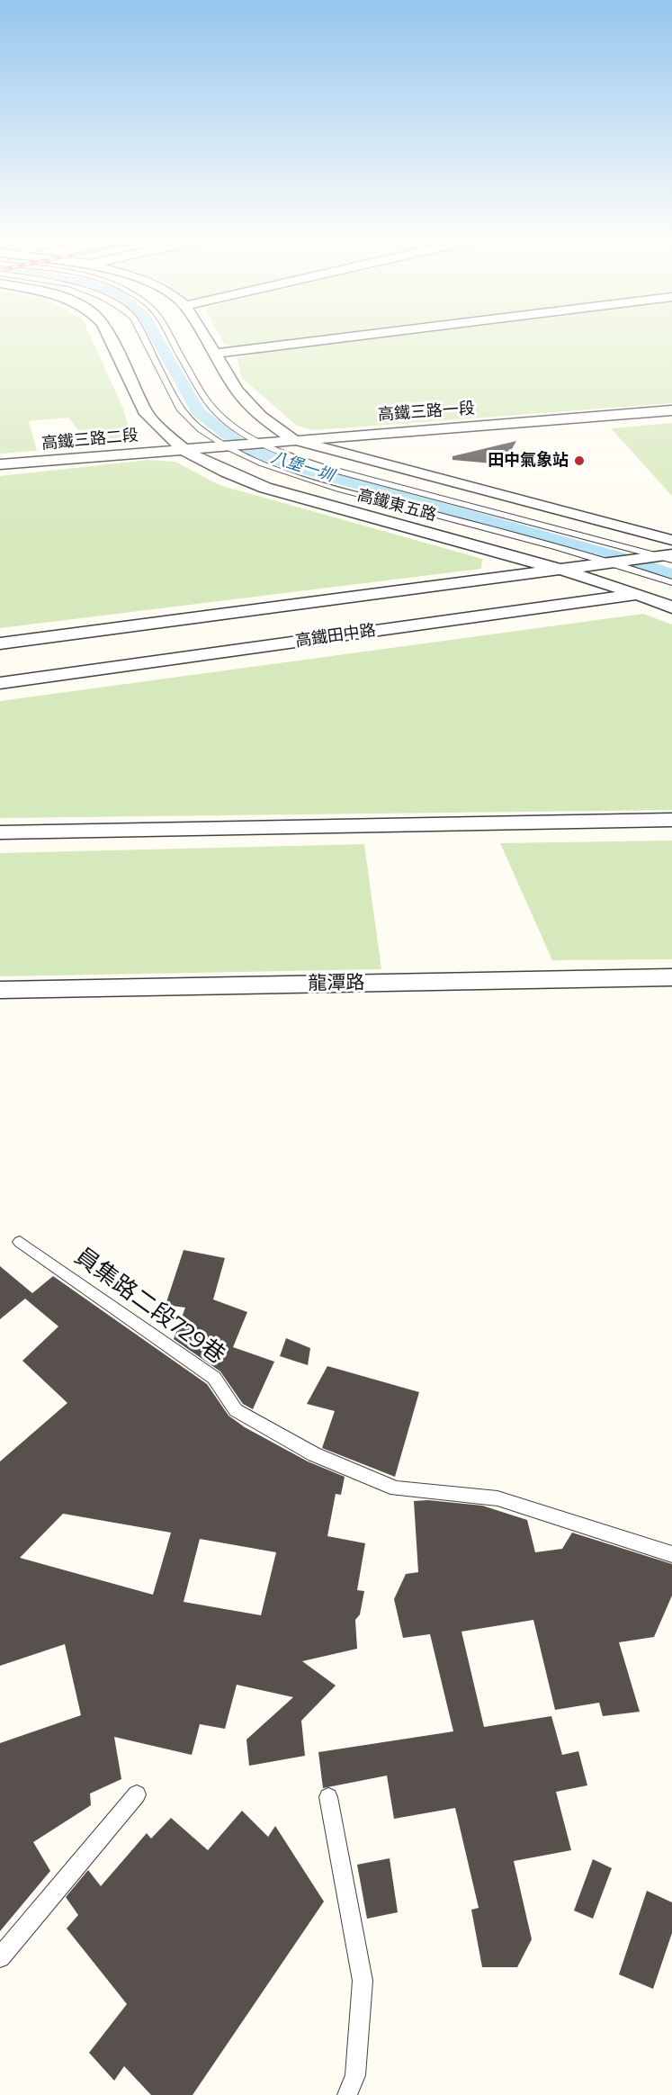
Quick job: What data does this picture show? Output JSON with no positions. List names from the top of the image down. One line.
{"streets":{"street":["高鐵三路一段","高鐵三路二段","高鐵東五路","高鐵田中路","龍潭路"],"lane":["員集路二段729巷"]},"crossings":[["高鐵三路一段","高鐵三路二段"],["高鐵三路一段","高鐵東五路"],["高鐵三路二段","高鐵東五路"],["高鐵東五路","高鐵田中路"]],"water":["八堡一圳"],"places":["田中氣象站"]}
